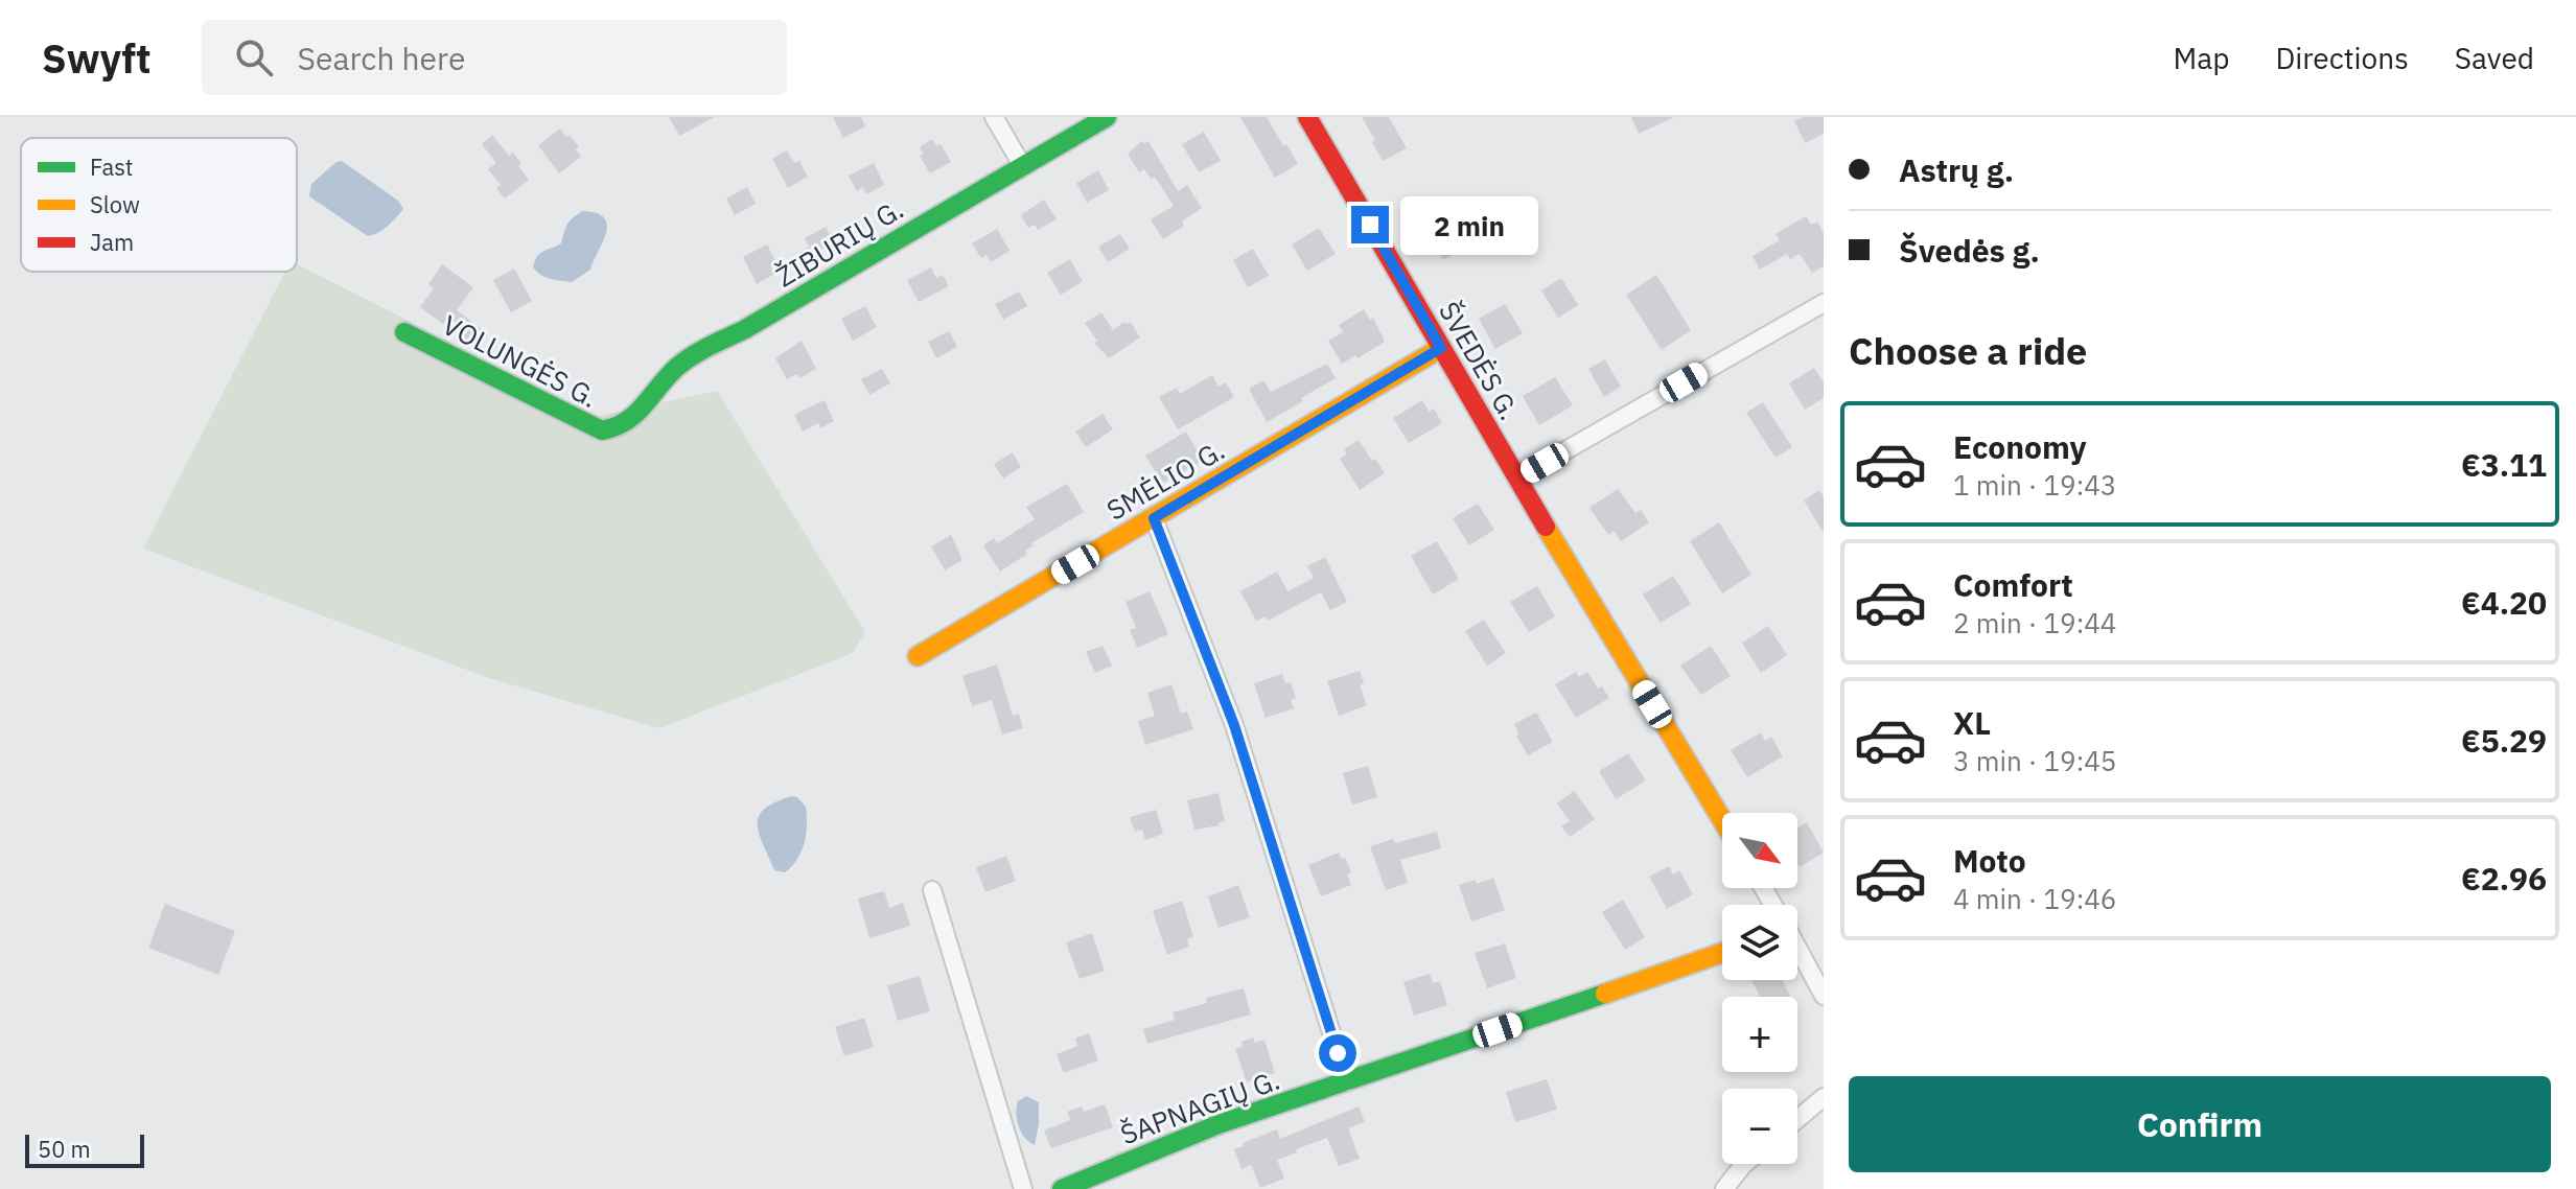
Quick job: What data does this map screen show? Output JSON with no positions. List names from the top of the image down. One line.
{"streets":{"street":["ŽIBURIŲ G.","VOLUNGĖS G.","ŠVEDĖS G.","SMĖLIO G.","ŠAPNAGIŲ G."]},"crossings":[["ŽIBURIŲ G.","VOLUNGĖS G."],["ŠVEDĖS G.","SMĖLIO G."]],"legend":["Fast","Slow","Jam"],"scale_bar":"50 m","north":"bottom right","page":{"header":"Swyft","search":"Search here","nav":["Map","Directions","Saved"],"banner":["Astrų g.","Švedės g."],"bubble":"2 min","heading":"Choose a ride","list":[{"name":"Economy","note":"1 min · 19:43","value":"€3.11"},{"name":"Comfort","note":"2 min · 19:44","value":"€4.20"},{"name":"XL","note":"3 min · 19:45","value":"€5.29"},{"name":"Moto","note":"4 min · 19:46","value":"€2.96"}],"map_buttons":["+","−"],"buttons":"Confirm","scale":"50 m"}}
